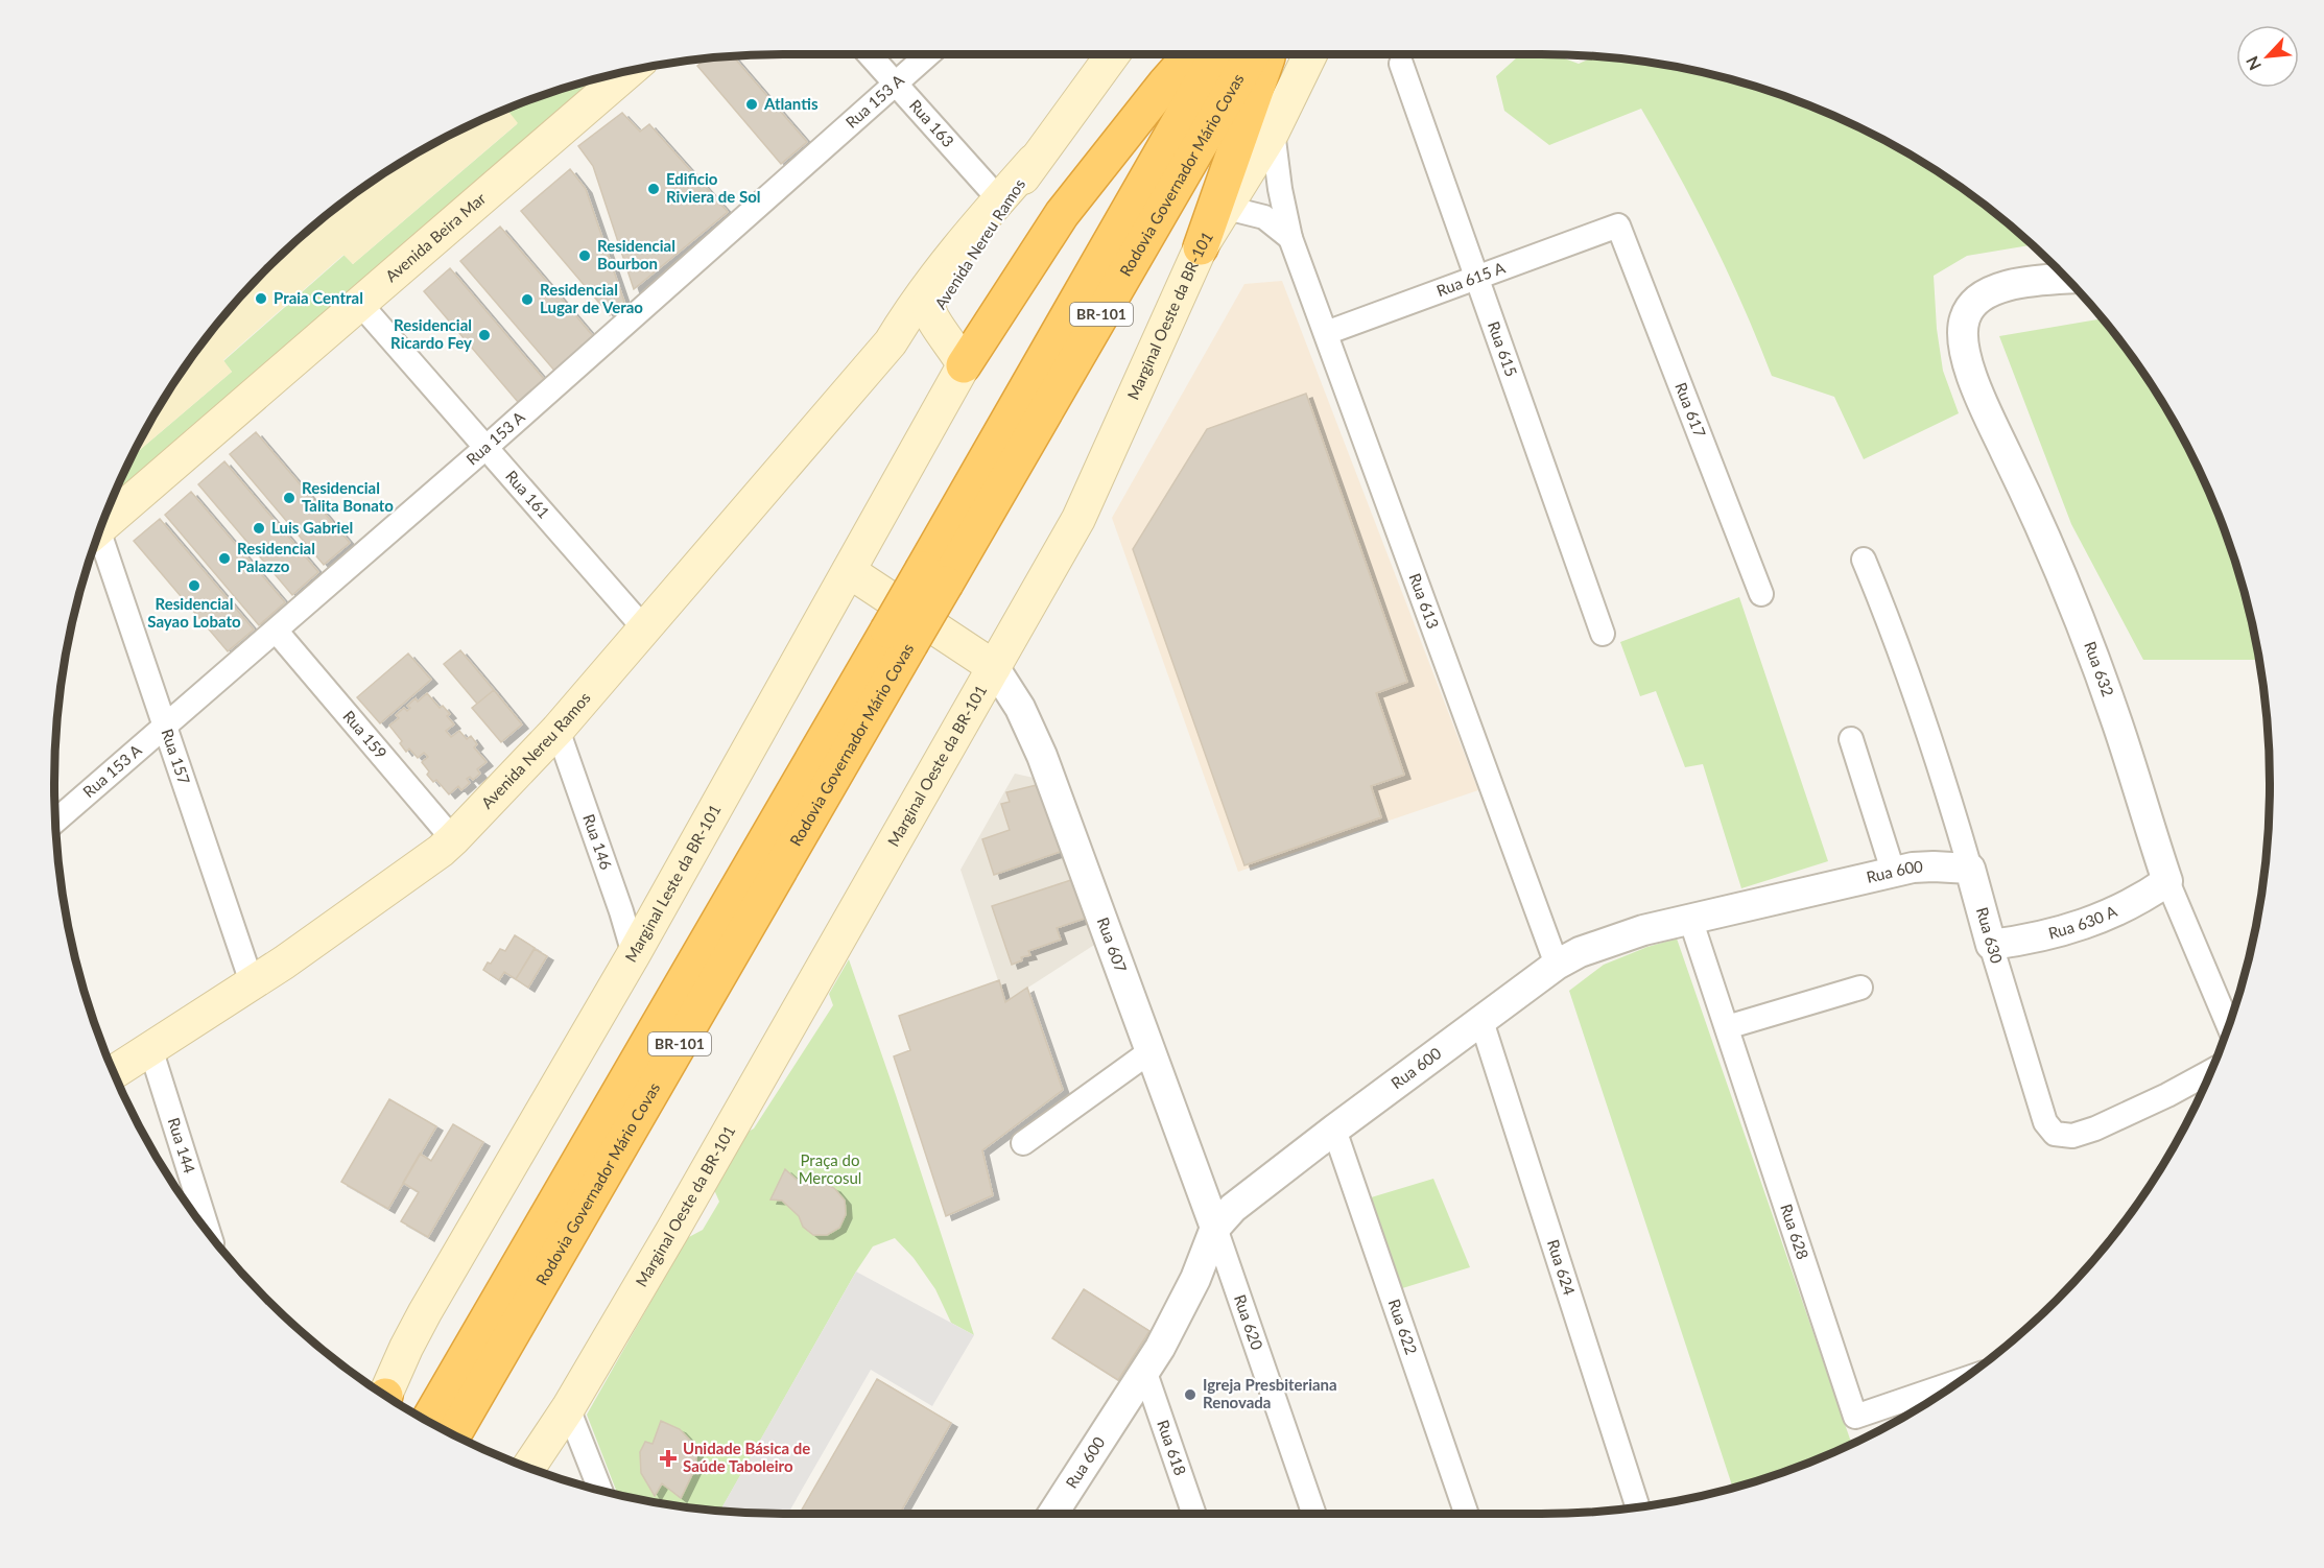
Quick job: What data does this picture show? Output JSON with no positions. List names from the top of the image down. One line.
{"streets":{"highway":["Rodovia Governador Mário Covas","BR-101"],"main road":["Avenida Beira Mar","Avenida Nereu Ramos","Marginal Oeste da BR-101","Marginal Leste da BR-101"],"street":["Rua 153 A","Rua 163","Rua 615 A","Rua 615","Rua 617","Rua 161","Rua 613","Rua 632","Rua 159","Rua 157","Rua 146","Rua 600","Rua 630 A","Rua 630","Rua 607","Rua 144","Rua 628","Rua 624","Rua 620","Rua 622","Rua 618"]},"crossings":[["Rua 153 A","Rua 163"],["Rua 153 A","Rua 161"],["Rua 153 A","Rua 159"],["Rua 153 A","Rua 157"],["Rua 163","Avenida Nereu Ramos"],["Avenida Beira Mar","Rua 161"],["Avenida Nereu Ramos","Rua 161"],["Avenida Nereu Ramos","Rua 159"],["Avenida Nereu Ramos","Rua 157"],["Avenida Nereu Ramos","Rua 146"],["Avenida Nereu Ramos","Rua 144"],["Rua 615 A","Rua 615"],["Rua 615 A","Rua 617"],["Rua 615 A","Rua 613"],["Marginal Oeste da BR-101","Rua 613"],["Marginal Oeste da BR-101","Rua 607"],["Rua 613","Rua 600"],["Rua 632","Rua 630 A"],["Rua 146","Marginal Leste da BR-101"],["Rua 600","Rua 630"],["Rua 600","Rua 607"],["Rua 600","Rua 628"],["Rua 600","Rua 624"],["Rua 600","Rua 620"],["Rua 600","Rua 622"],["Rua 600","Rua 618"],["Rua 630 A","Rua 630"],["Rua 607","Rua 620"]],"parks":["Praça do Mercosul"],"places":{"other":["Atlantis","Edificio Riviera de Sol","Residencial Bourbon","Praia Central","Residencial Lugar de Verao","Residencial Ricardo Fey","Residencial Talita Bonato","Luis Gabriel","Residencial Palazzo","Residencial Sayao Lobato","Igreja Presbiteriana Renovada"],"health":["Unidade Básica de Saúde Taboleiro"]},"north":"bottom left"}
